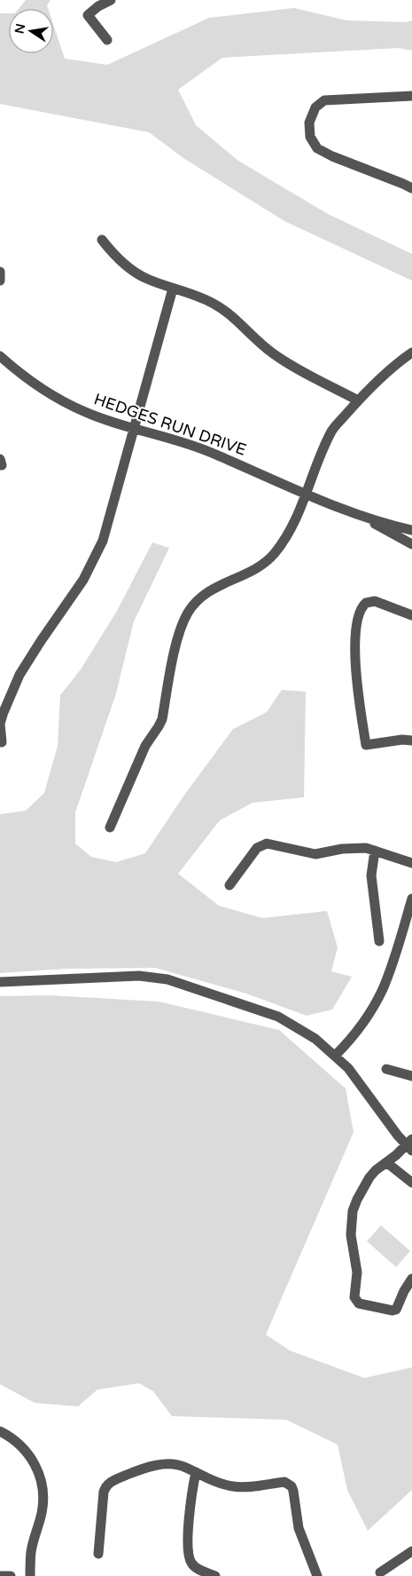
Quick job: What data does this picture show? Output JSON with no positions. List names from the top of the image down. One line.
{"streets":{"street":["HEDGES RUN DRIVE"]},"north":"left"}
